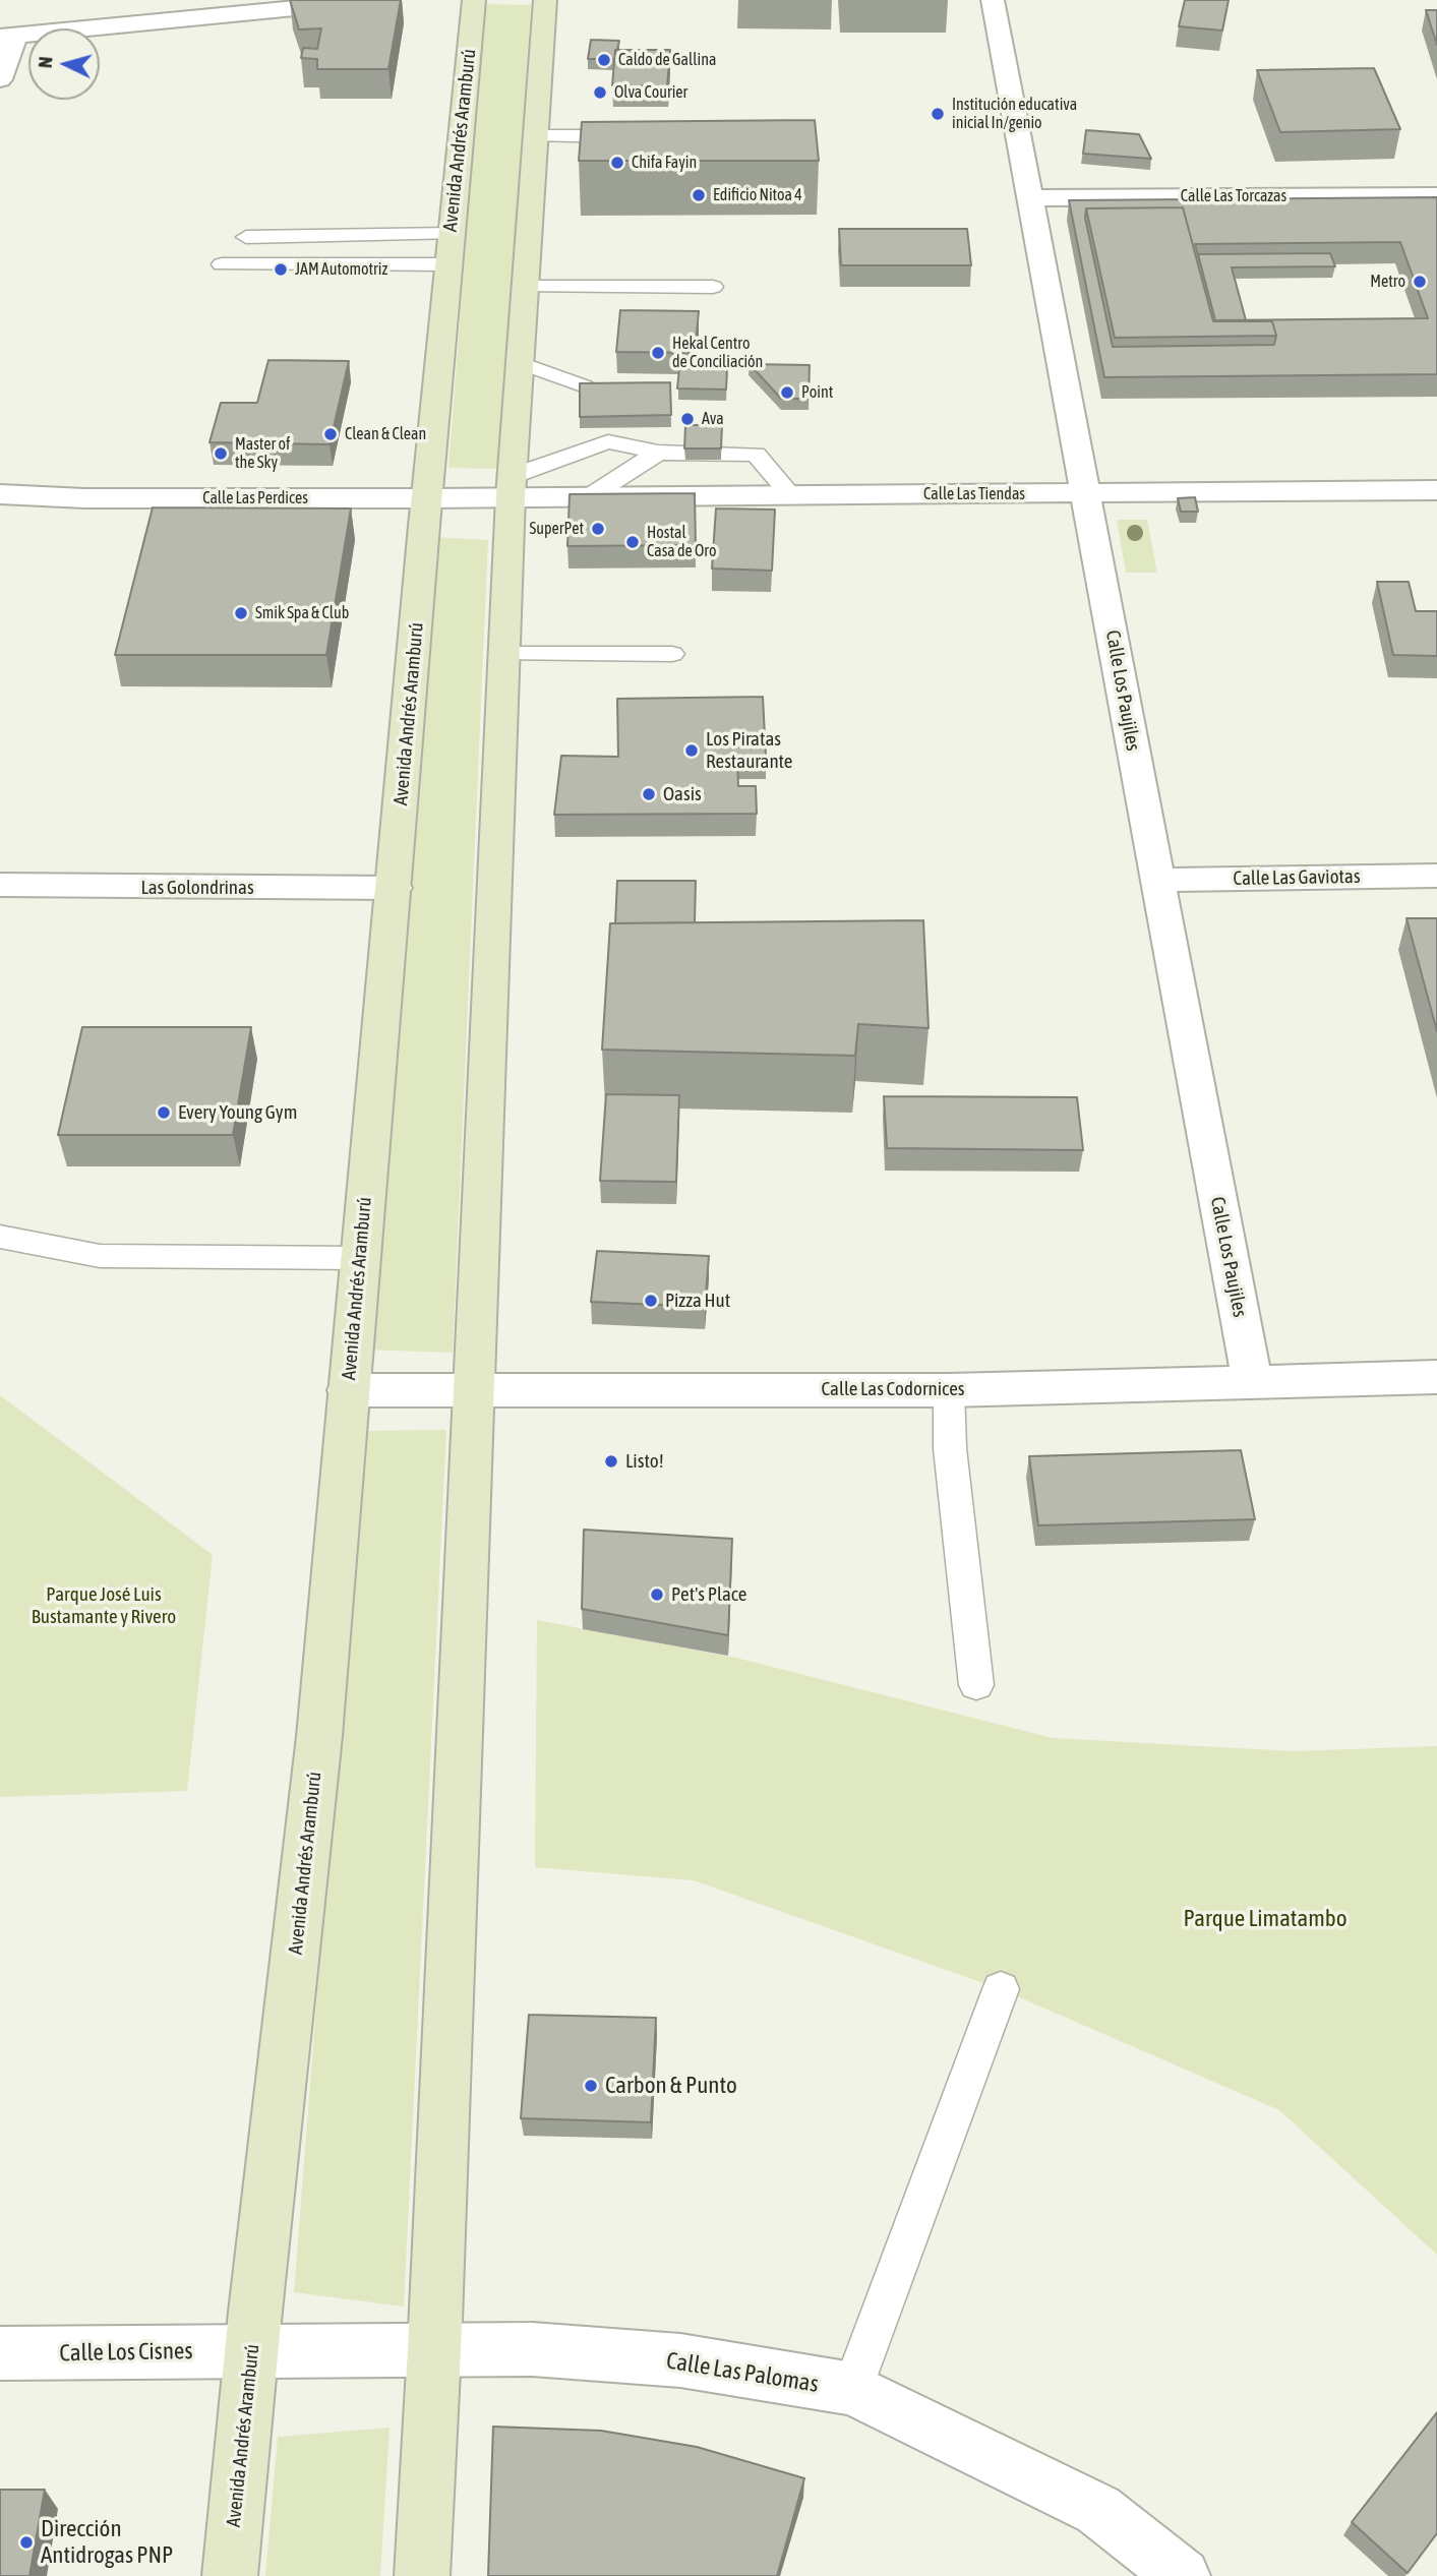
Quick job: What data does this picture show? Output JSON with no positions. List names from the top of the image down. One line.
{"streets":{"main road":["Avenida Andrés Aramburú"],"street":["Calle Las Torcazas","Calle Las Tiendas","Calle Las Perdices","Calle Los Paujiles","Calle Las Gaviotas","Las Golondrinas","Calle Las Codornices","Calle Los Cisnes","Calle Las Palomas"]},"crossings":[["Avenida Andrés Aramburú","Calle Las Perdices"],["Avenida Andrés Aramburú","Las Golondrinas"],["Avenida Andrés Aramburú","Calle Las Codornices"],["Avenida Andrés Aramburú","Calle Los Cisnes"],["Avenida Andrés Aramburú","Calle Las Palomas"],["Calle Las Torcazas","Calle Los Paujiles"],["Calle Las Tiendas","Calle Las Perdices"],["Calle Las Tiendas","Calle Los Paujiles"],["Calle Los Paujiles","Calle Las Gaviotas"],["Calle Los Paujiles","Calle Las Codornices"],["Calle Los Cisnes","Calle Las Palomas"]],"parks":["Parque José Luis Bustamante y Rivero","Parque Limatambo"],"places":["Caldo de Gallina","Olva Courier","Institución educativa inicial In/genio","Chifa Fayin","Edificio Nitoa 4","JAM Automotriz","Metro","Hekal Centro de Conciliación","Point","Ava","Clean & Clean","Master of the Sky","SuperPet","Hostal Casa de Oro","Smik Spa & Club","Los Piratas Restaurante","Oasis","Every Young Gym","Pizza Hut","Listo!","Pet's Place","Carbon & Punto","Dirección Antidrogas PNP"],"north":"left"}
